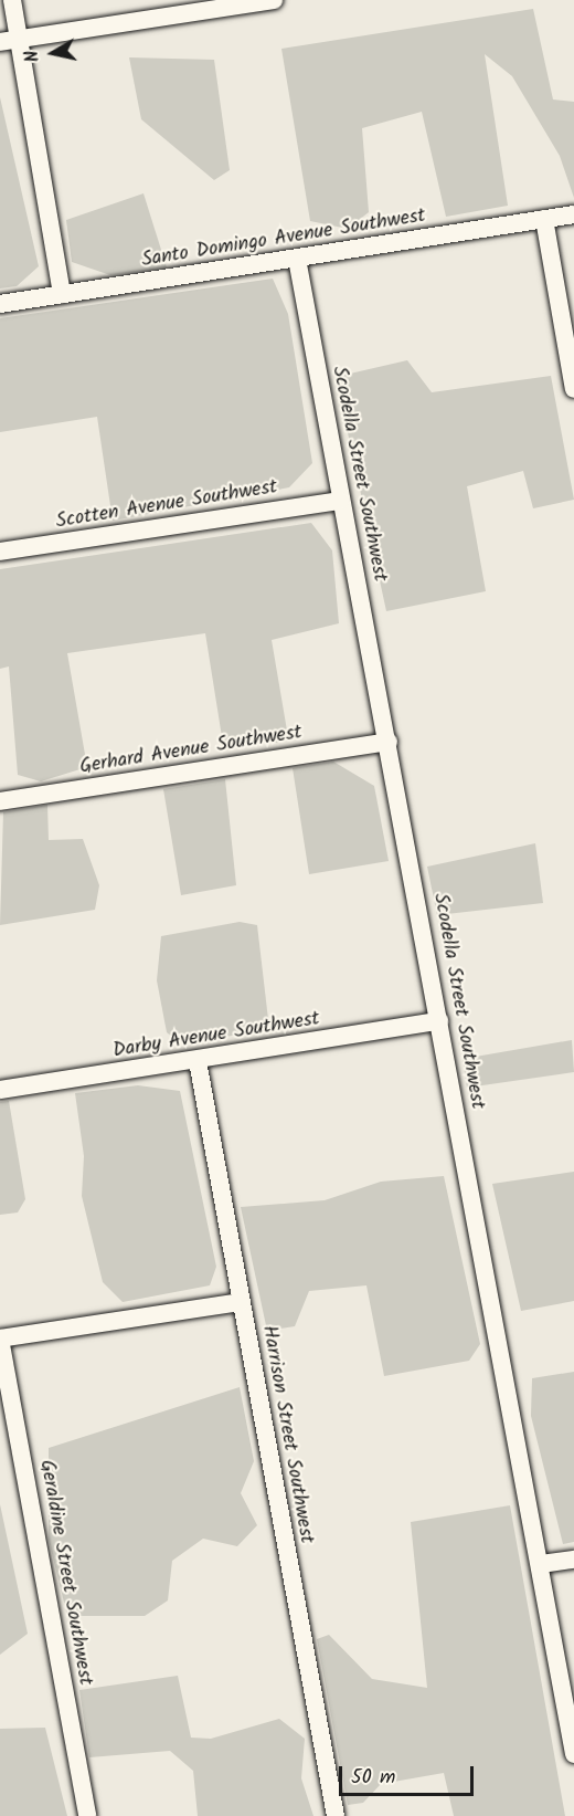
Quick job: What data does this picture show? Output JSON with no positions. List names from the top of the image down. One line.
{"streets":{"street":["Santo Domingo Avenue Southwest","Scodella Street Southwest","Scotten Avenue Southwest","Gerhard Avenue Southwest","Darby Avenue Southwest","Harrison Street Southwest","Geraldine Street Southwest"]},"crossings":[["Santo Domingo Avenue Southwest","Scodella Street Southwest"],["Scodella Street Southwest","Scotten Avenue Southwest"],["Scodella Street Southwest","Gerhard Avenue Southwest"],["Scodella Street Southwest","Darby Avenue Southwest"],["Darby Avenue Southwest","Harrison Street Southwest"]],"scale_bar":"50 m","north":"left"}
